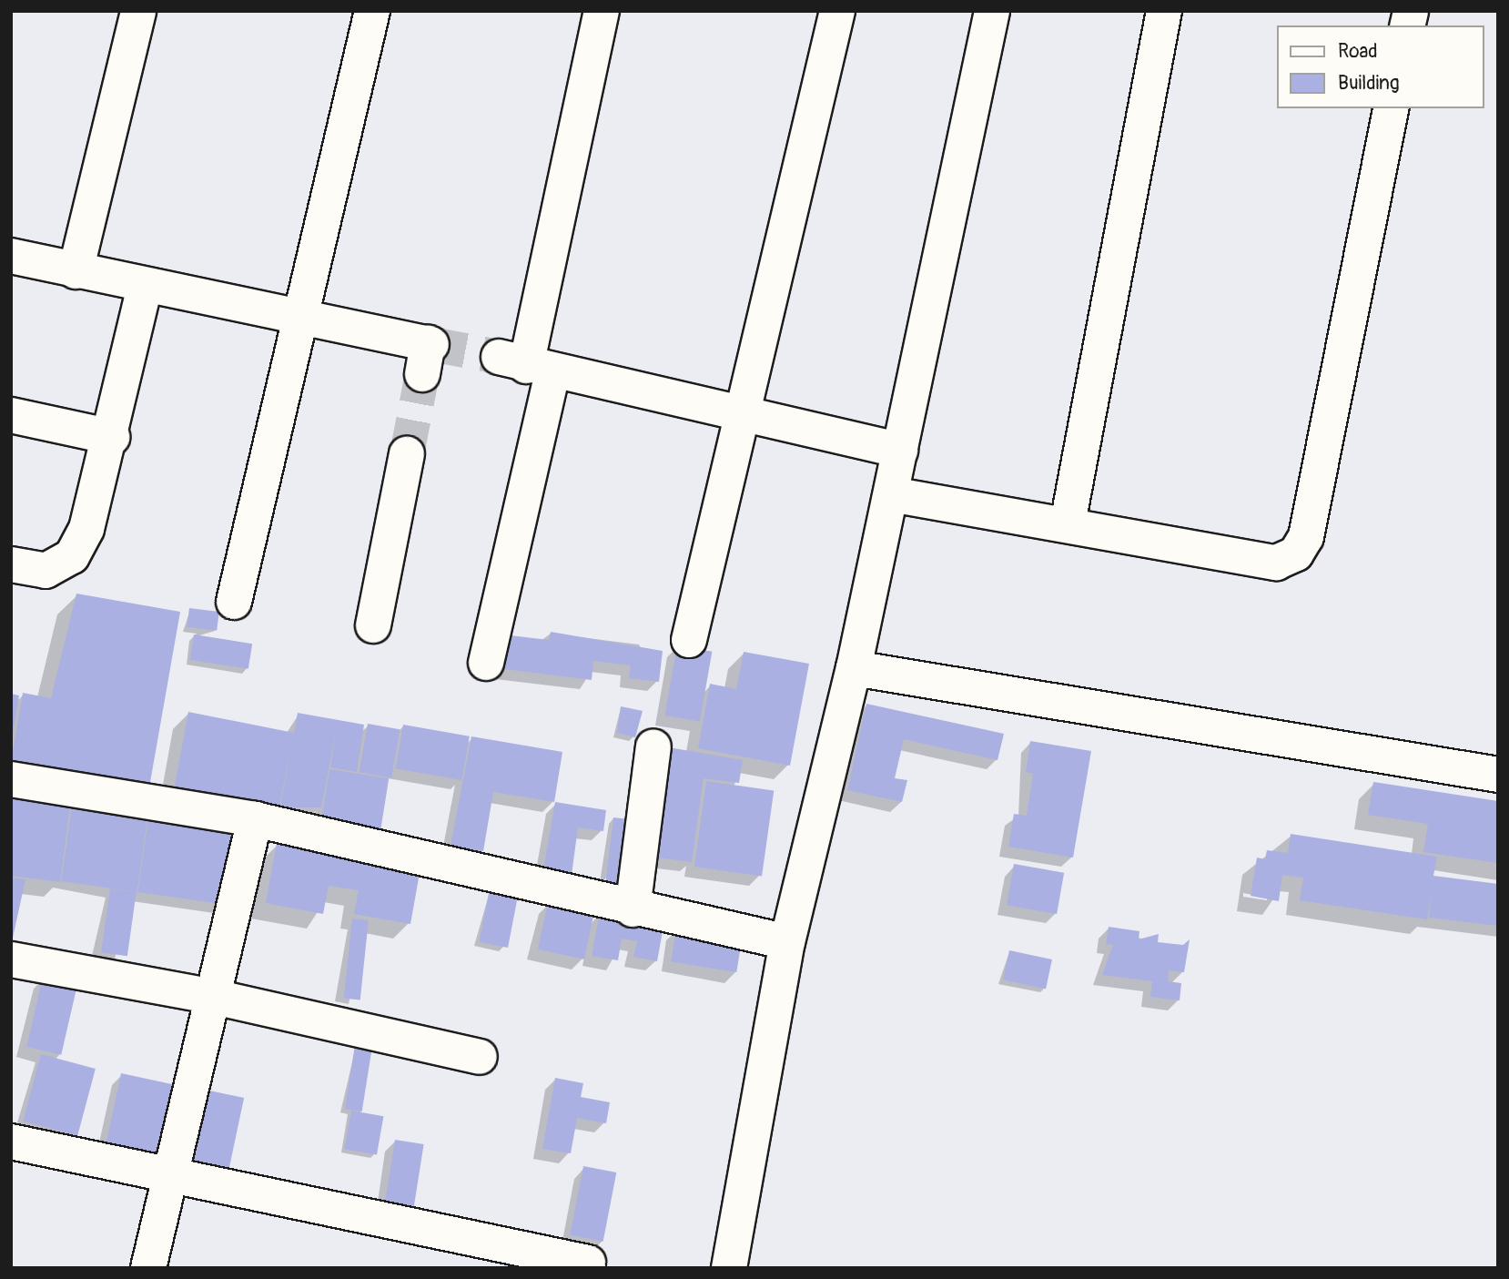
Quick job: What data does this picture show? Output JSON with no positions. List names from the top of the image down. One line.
{"legend":["Road","Building"]}
